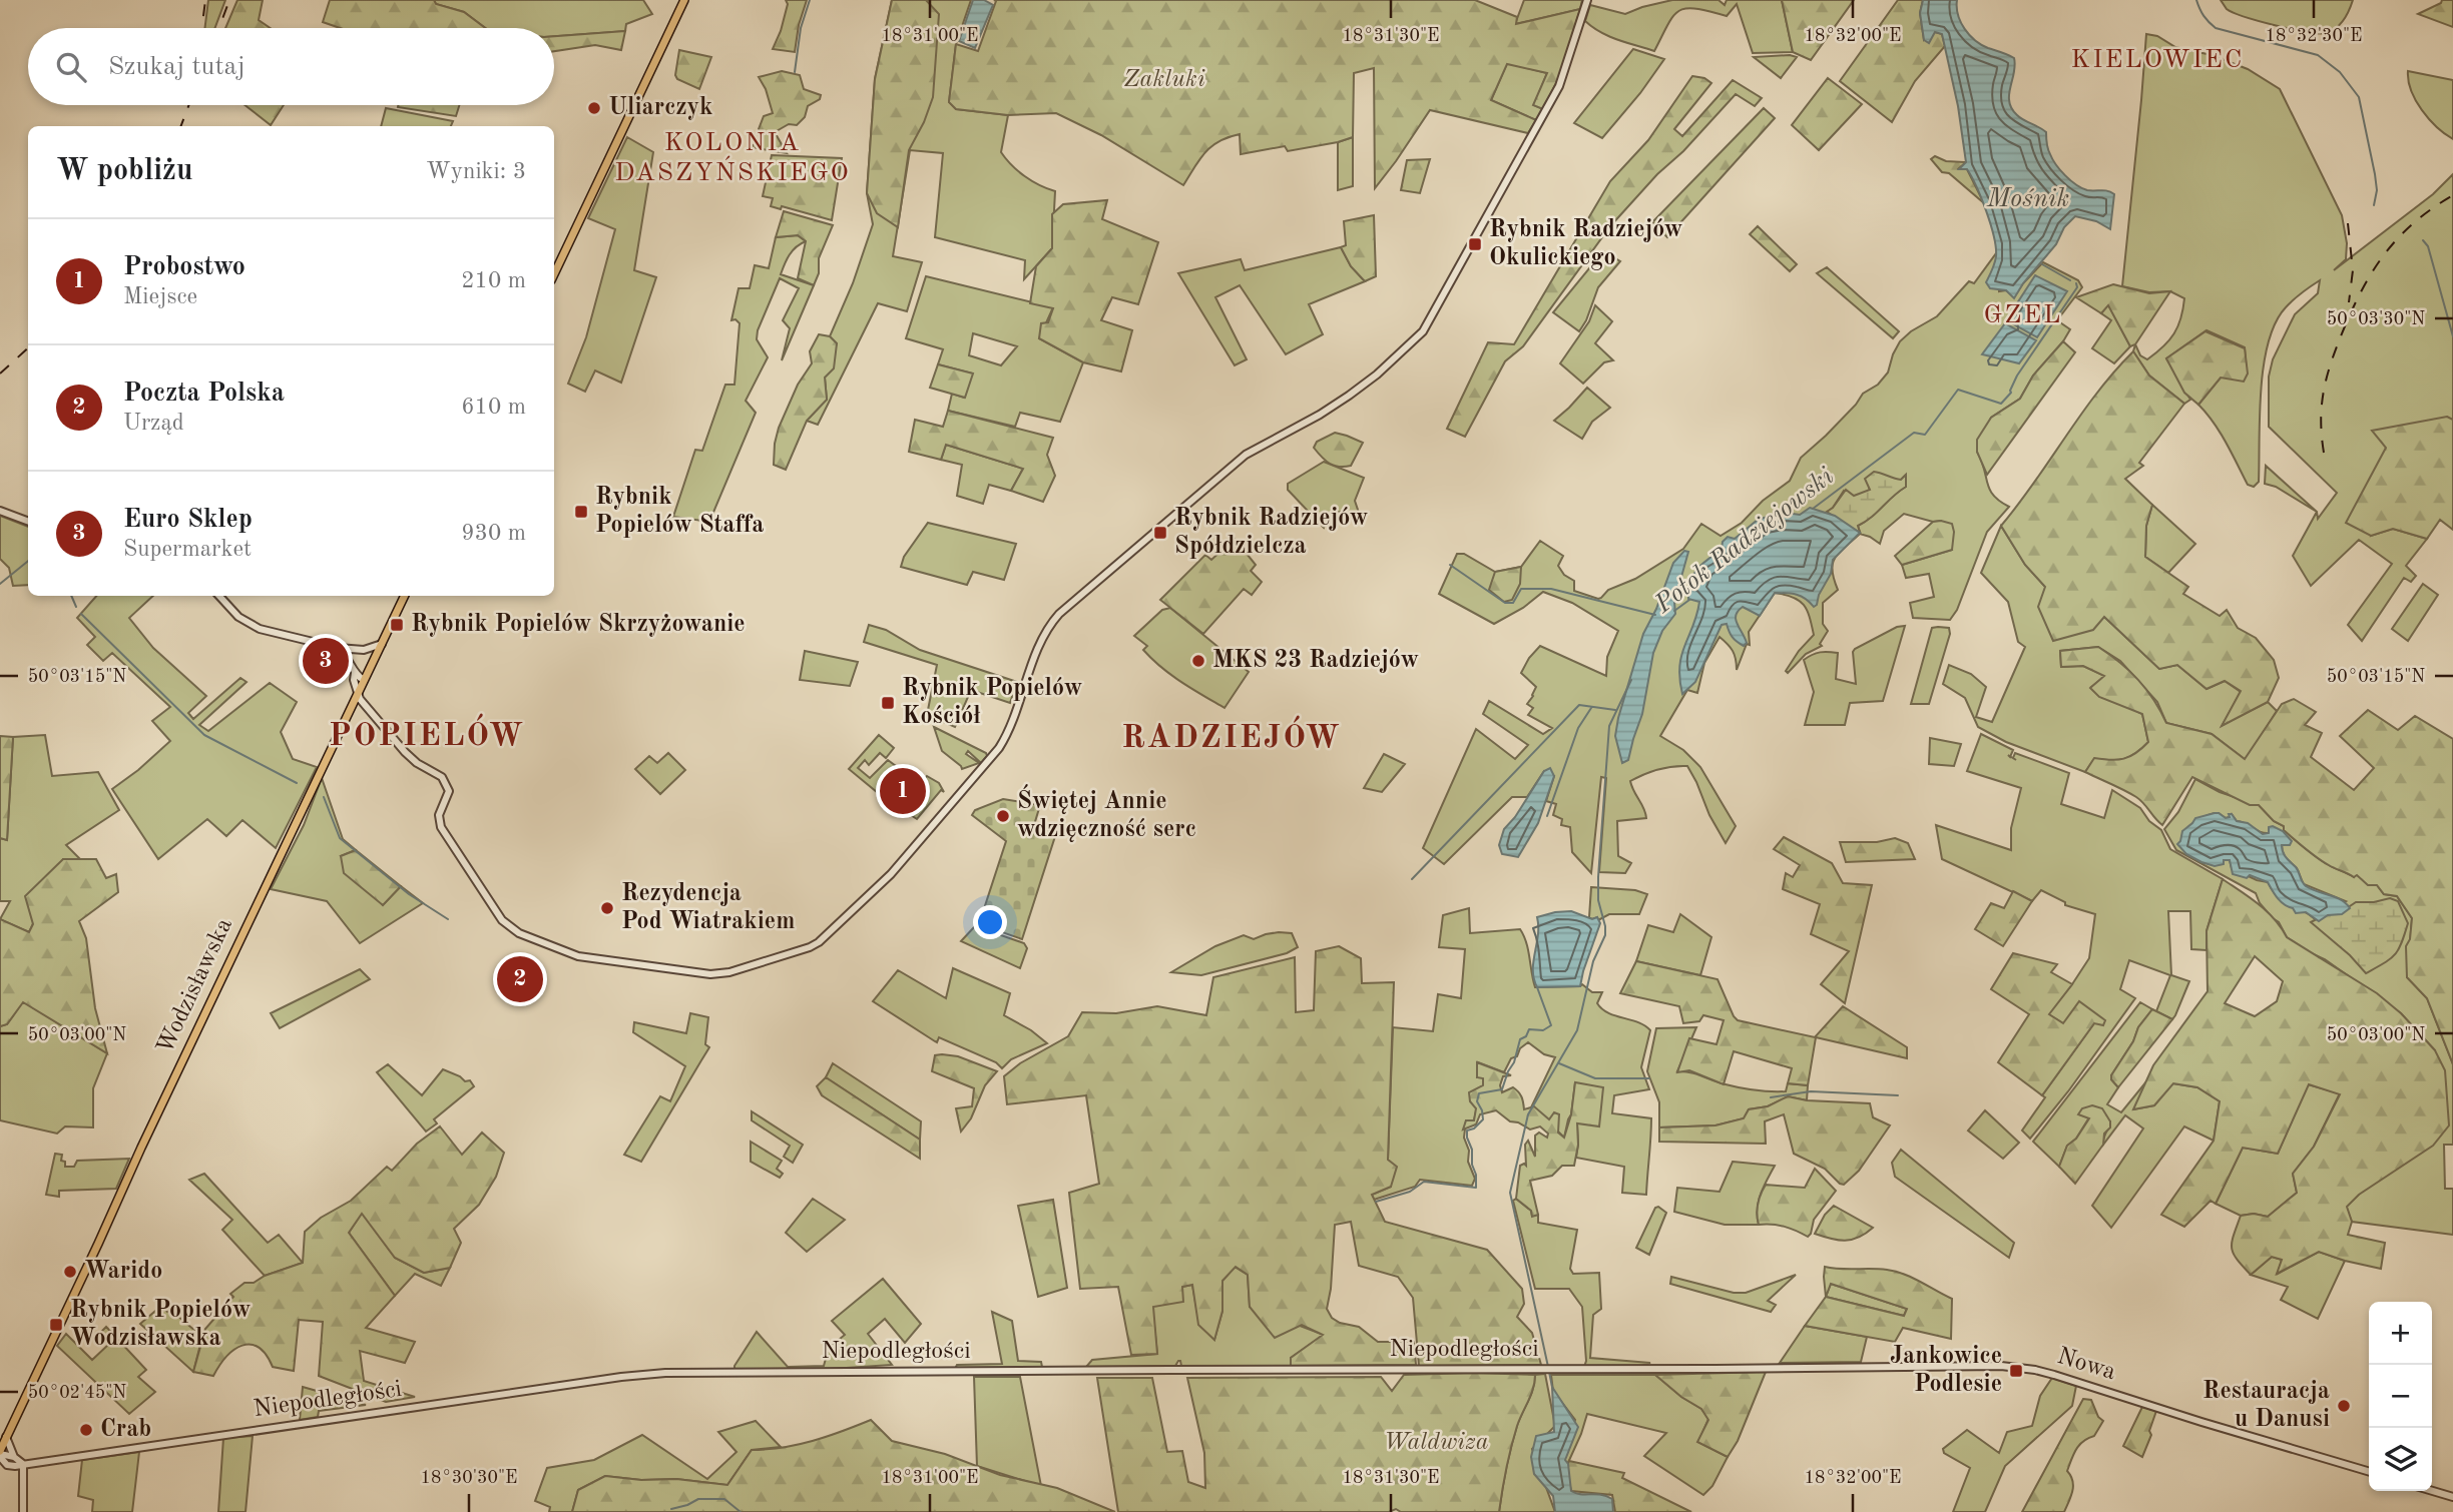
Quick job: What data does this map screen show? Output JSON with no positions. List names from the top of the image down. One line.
{"streets":{"main road":["Wodzisławska"],"street":["Niepodległości","Nowa"]},"crossings":[["Wodzisławska","Niepodległości"],["Niepodległości","Nowa"]],"districts":["KIELOWIEC","KOLONIA DASZYŃSKIEGO","GZEL","POPIELÓW","RADZIEJÓW"],"water":["Mośnik","Potok Radziejowski"],"parks":["Zakluki","Waldwiza"],"places":{"other":["Uliarczyk","MKS 23 Radziejów","Świętej Annie wdzięczność serc","Rezydencja Pod Wiatrakiem","Warido","Restauracja u Danusi","Crab"],"transit":["Rybnik Radziejów Okulickiego","Rybnik Popielów Staffa","Rybnik Radziejów Spółdzielcza","Rybnik Popielów Skrzyżowanie","Rybnik Popielów Kościół","Rybnik Popielów Wodzisławska","Jankowice Podlesie"]},"page":{"search":"Szukaj tutaj","heading":["W pobliżu","Wyniki: 3"],"list":[{"mark":"1","name":"Probostwo","note":"Miejsce","value":"210 m"},{"mark":"2","name":"Poczta Polska","note":"Urząd","value":"610 m"},{"mark":"3","name":"Euro Sklep","note":"Supermarket","value":"930 m"}],"pins":["3","1","2"],"map_buttons":["+","−"]},"coordinates":["18°31'00\"E","18°31'30\"E","18°32'00\"E","18°32'30\"E","50°03'30\"N","50°03'15\"N","50°03'00\"N","50°02'45\"N","18°30'30\"E"]}
